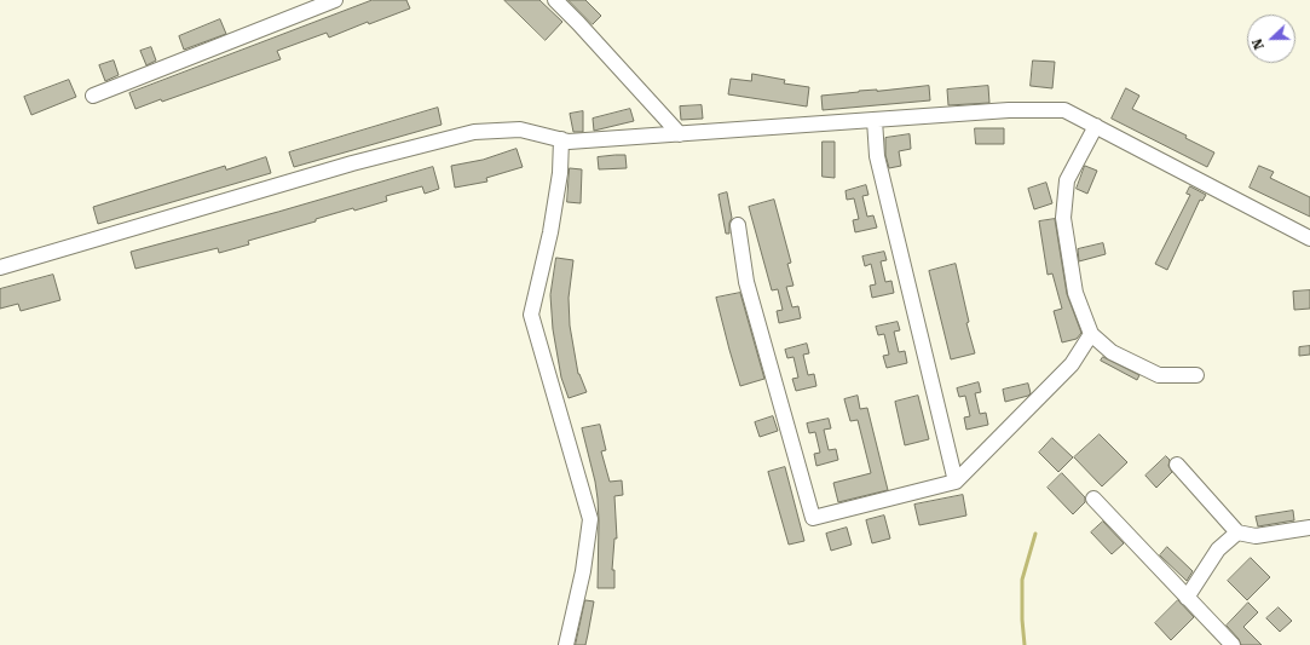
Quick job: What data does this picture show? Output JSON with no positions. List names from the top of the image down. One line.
{"north":"left"}
